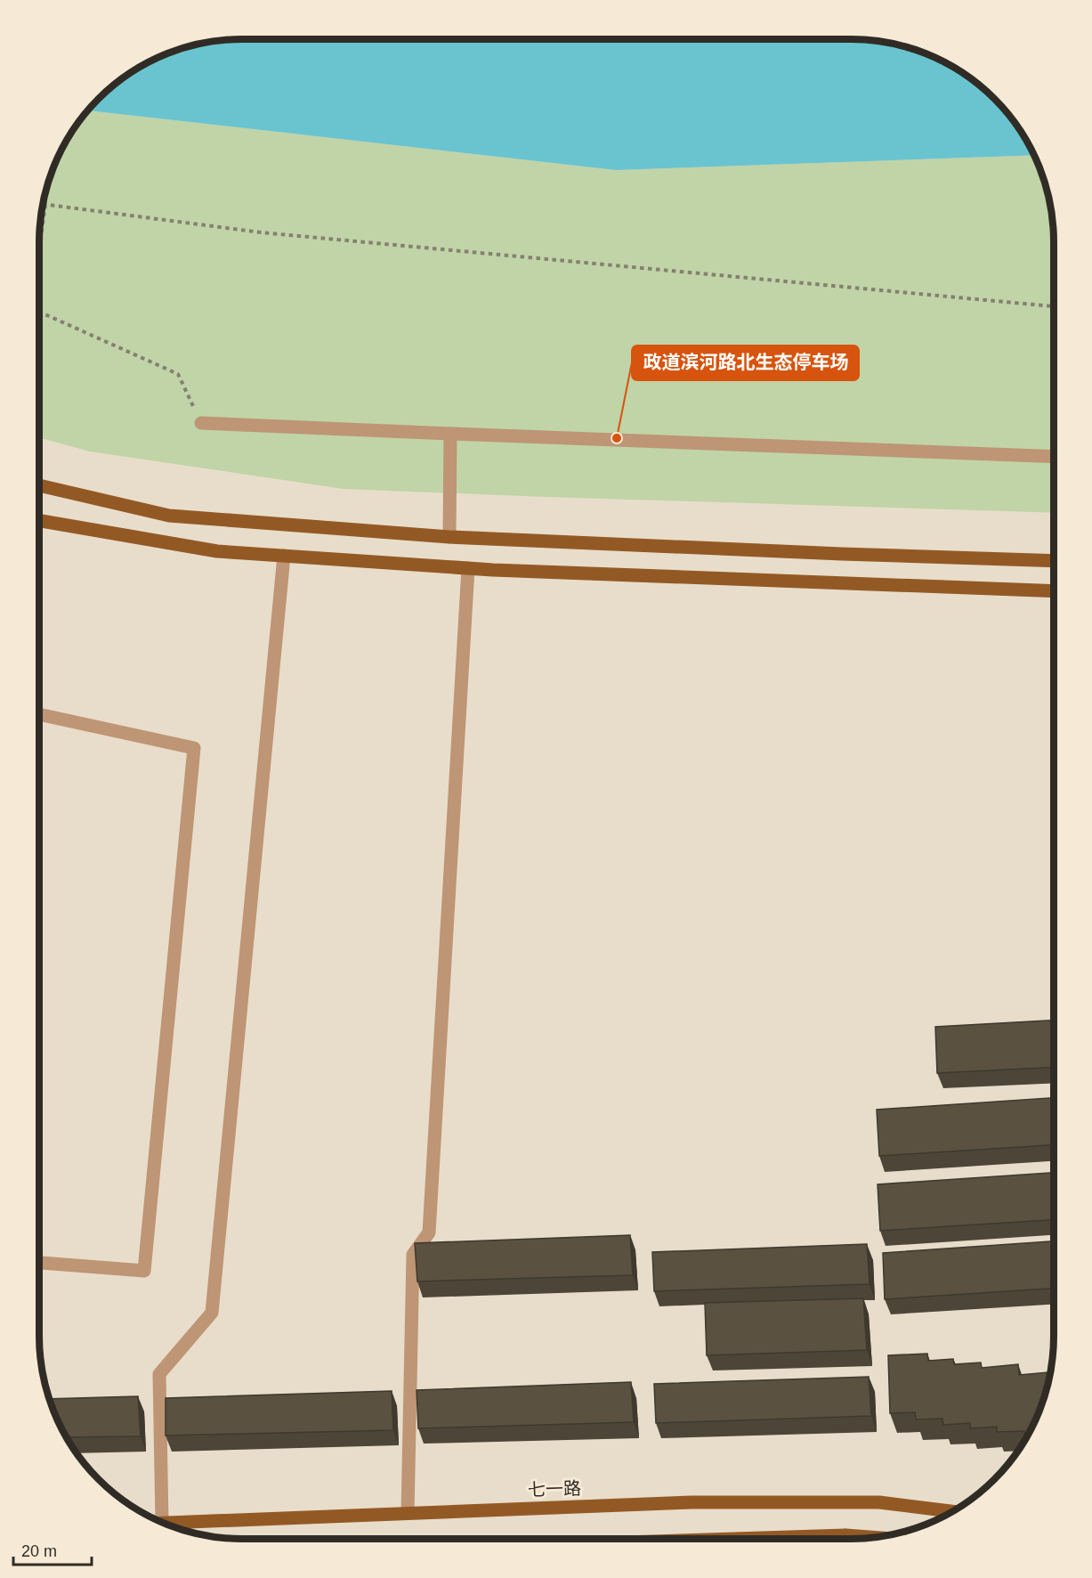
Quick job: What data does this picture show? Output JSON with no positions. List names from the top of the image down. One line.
{"streets":{"main road":["七一路"]},"places":["政道滨河路北生态停车场"],"scale_bar":"20 m"}
